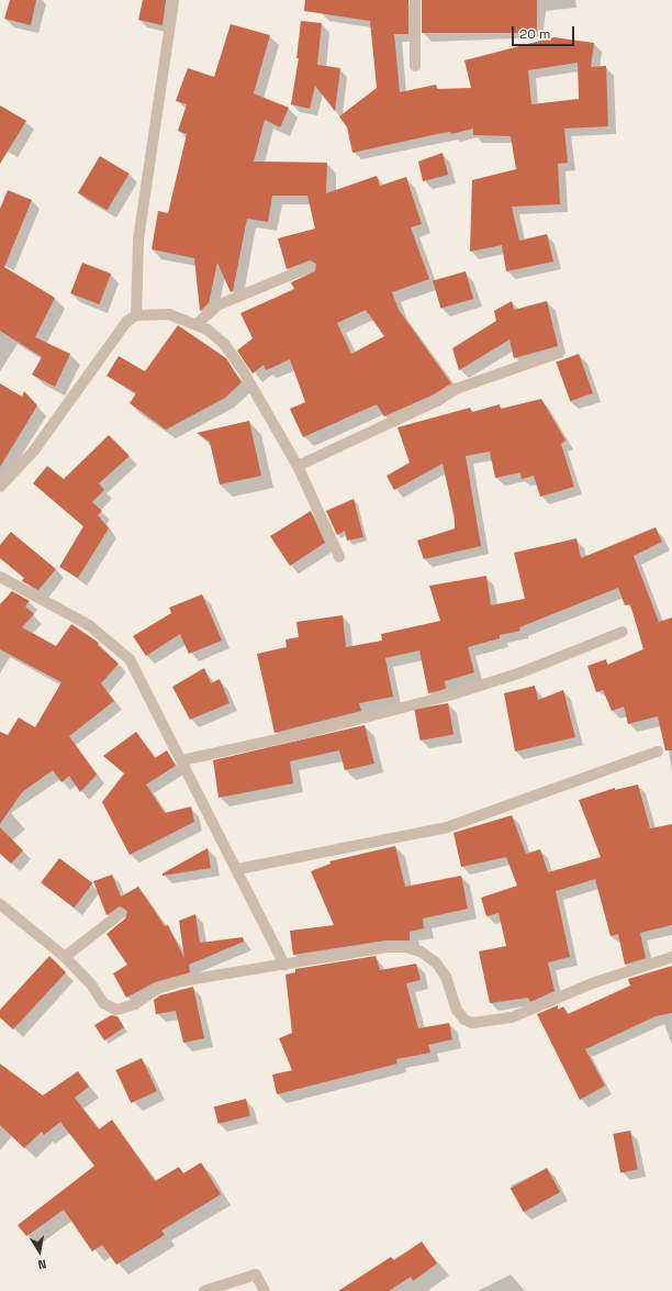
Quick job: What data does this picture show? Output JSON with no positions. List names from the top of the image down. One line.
{"scale_bar":"20 m","north":"bottom"}
